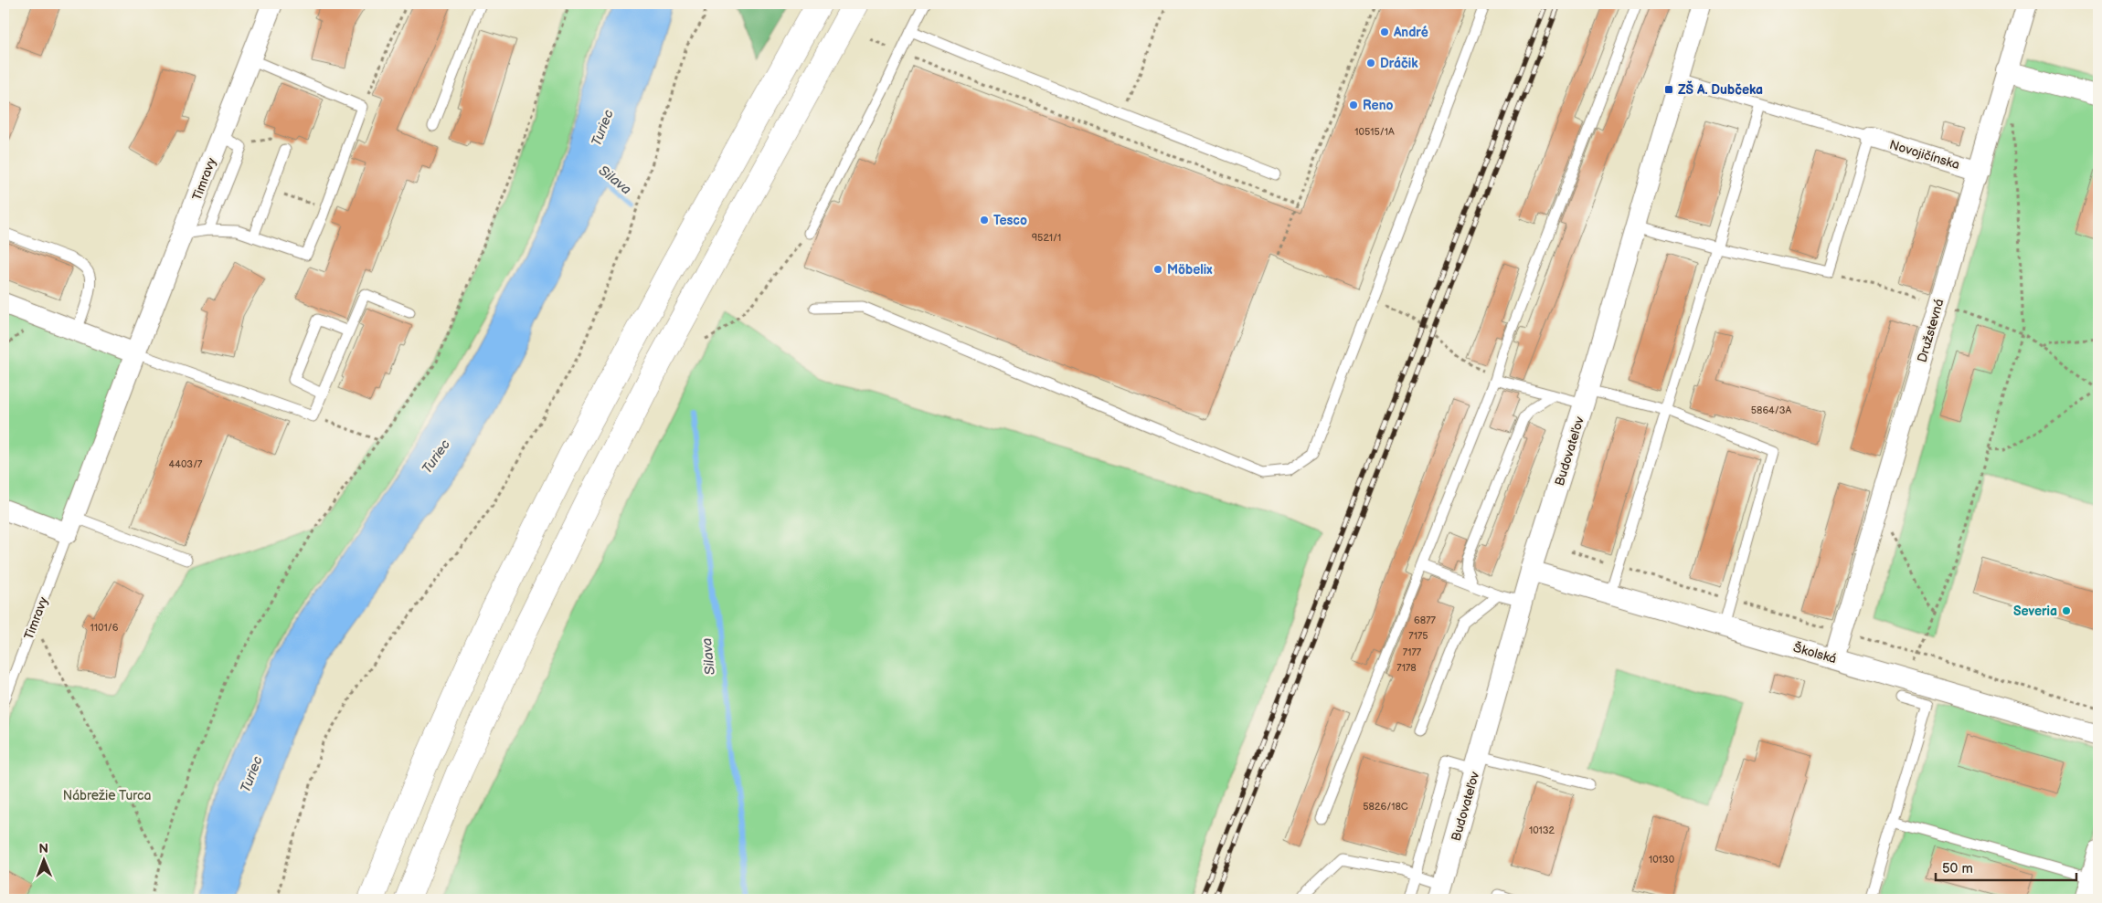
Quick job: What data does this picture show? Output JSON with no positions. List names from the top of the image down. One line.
{"streets":{"street":["Novojičínska","Timravy","Družstevná","Budovateľov","Školská"]},"crossings":[["Novojičínska","Družstevná"],["Družstevná","Školská"],["Budovateľov","Školská"]],"water":["Turiec","Silava"],"parks":["Nábrežie Turca"],"places":{"other":["André","Dráčik","Reno","Tesco","Möbelix","Severia"],"transit":["ZŠ A. Dubčeka"]},"house_numbers":["10515/1A","9521/1","5864/3A","4403/7","6877","1101/6","7175","7177","7178","5826/18C","10132","10130"],"scale_bar":"50 m","north":"top"}
